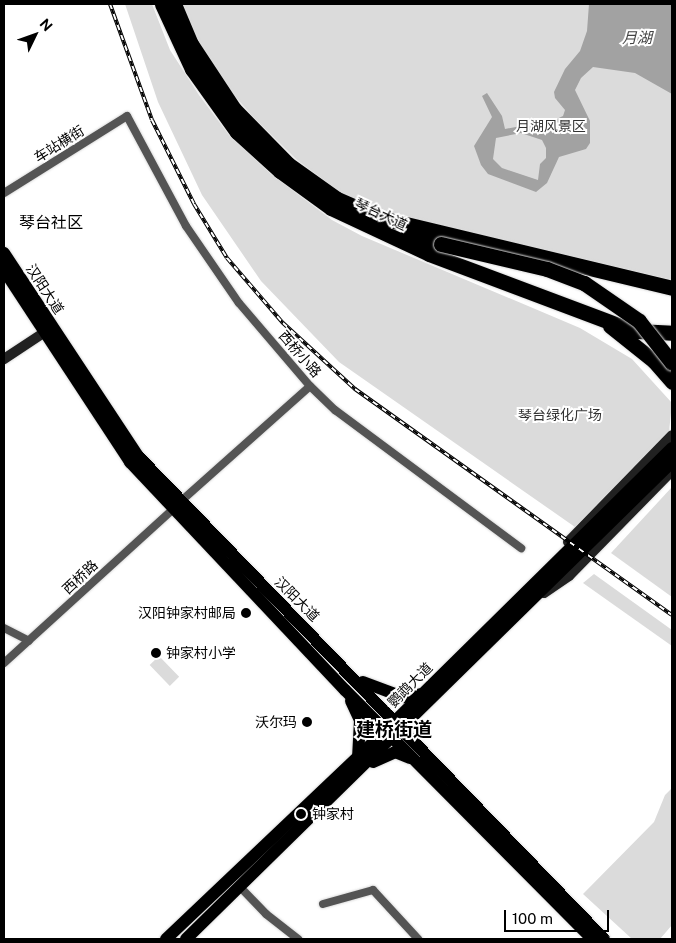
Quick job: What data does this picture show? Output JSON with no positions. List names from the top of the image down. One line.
{"streets":{"highway":["琴台大道"],"main road":["汉阳大道","鹦鹉大道"],"street":["车站横街","西桥小路","西桥路"]},"crossings":[["车站横街","西桥小路"],["汉阳大道","西桥路"],["汉阳大道","鹦鹉大道"],["西桥小路","西桥路"]],"districts":["琴台社区","建桥街道"],"water":["月湖"],"parks":["月湖风景区","琴台绿化广场"],"places":["汉阳钟家村邮局","钟家村小学","沃尔玛","钟家村"],"scale_bar":"100 m","north":"top right"}
